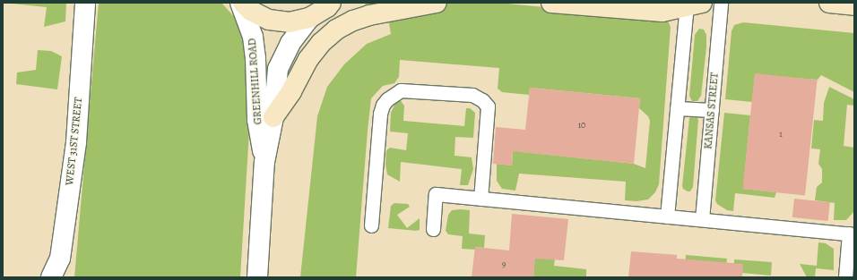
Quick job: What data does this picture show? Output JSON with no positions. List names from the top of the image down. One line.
{"streets":{"street":["GREENHILL ROAD","WEST 31ST STREET"],"lane":["KANSAS STREET"]},"house_numbers":["10","1","9"]}
